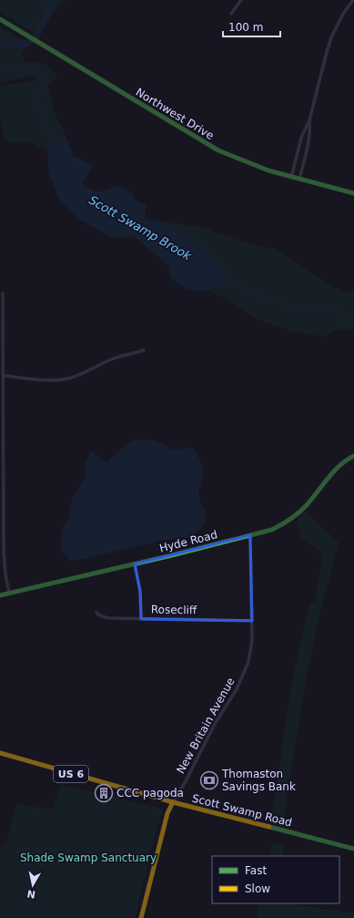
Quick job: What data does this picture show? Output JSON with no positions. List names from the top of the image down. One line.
{"streets":{"main road":["Northwest Drive","Hyde Road","New Britain Avenue","US 6","Scott Swamp Road"],"street":["Rosecliff"]},"crossings":[["Hyde Road","New Britain Avenue"],["Rosecliff","New Britain Avenue"],["New Britain Avenue","Scott Swamp Road"]],"water":["Scott Swamp Brook"],"parks":["Shade Swamp Sanctuary"],"places":{"bank":["Thomaston Savings Bank"],"building":["CCC pagoda"]},"legend":["Fast","Slow"],"scale_bar":"100 m","north":"bottom"}
